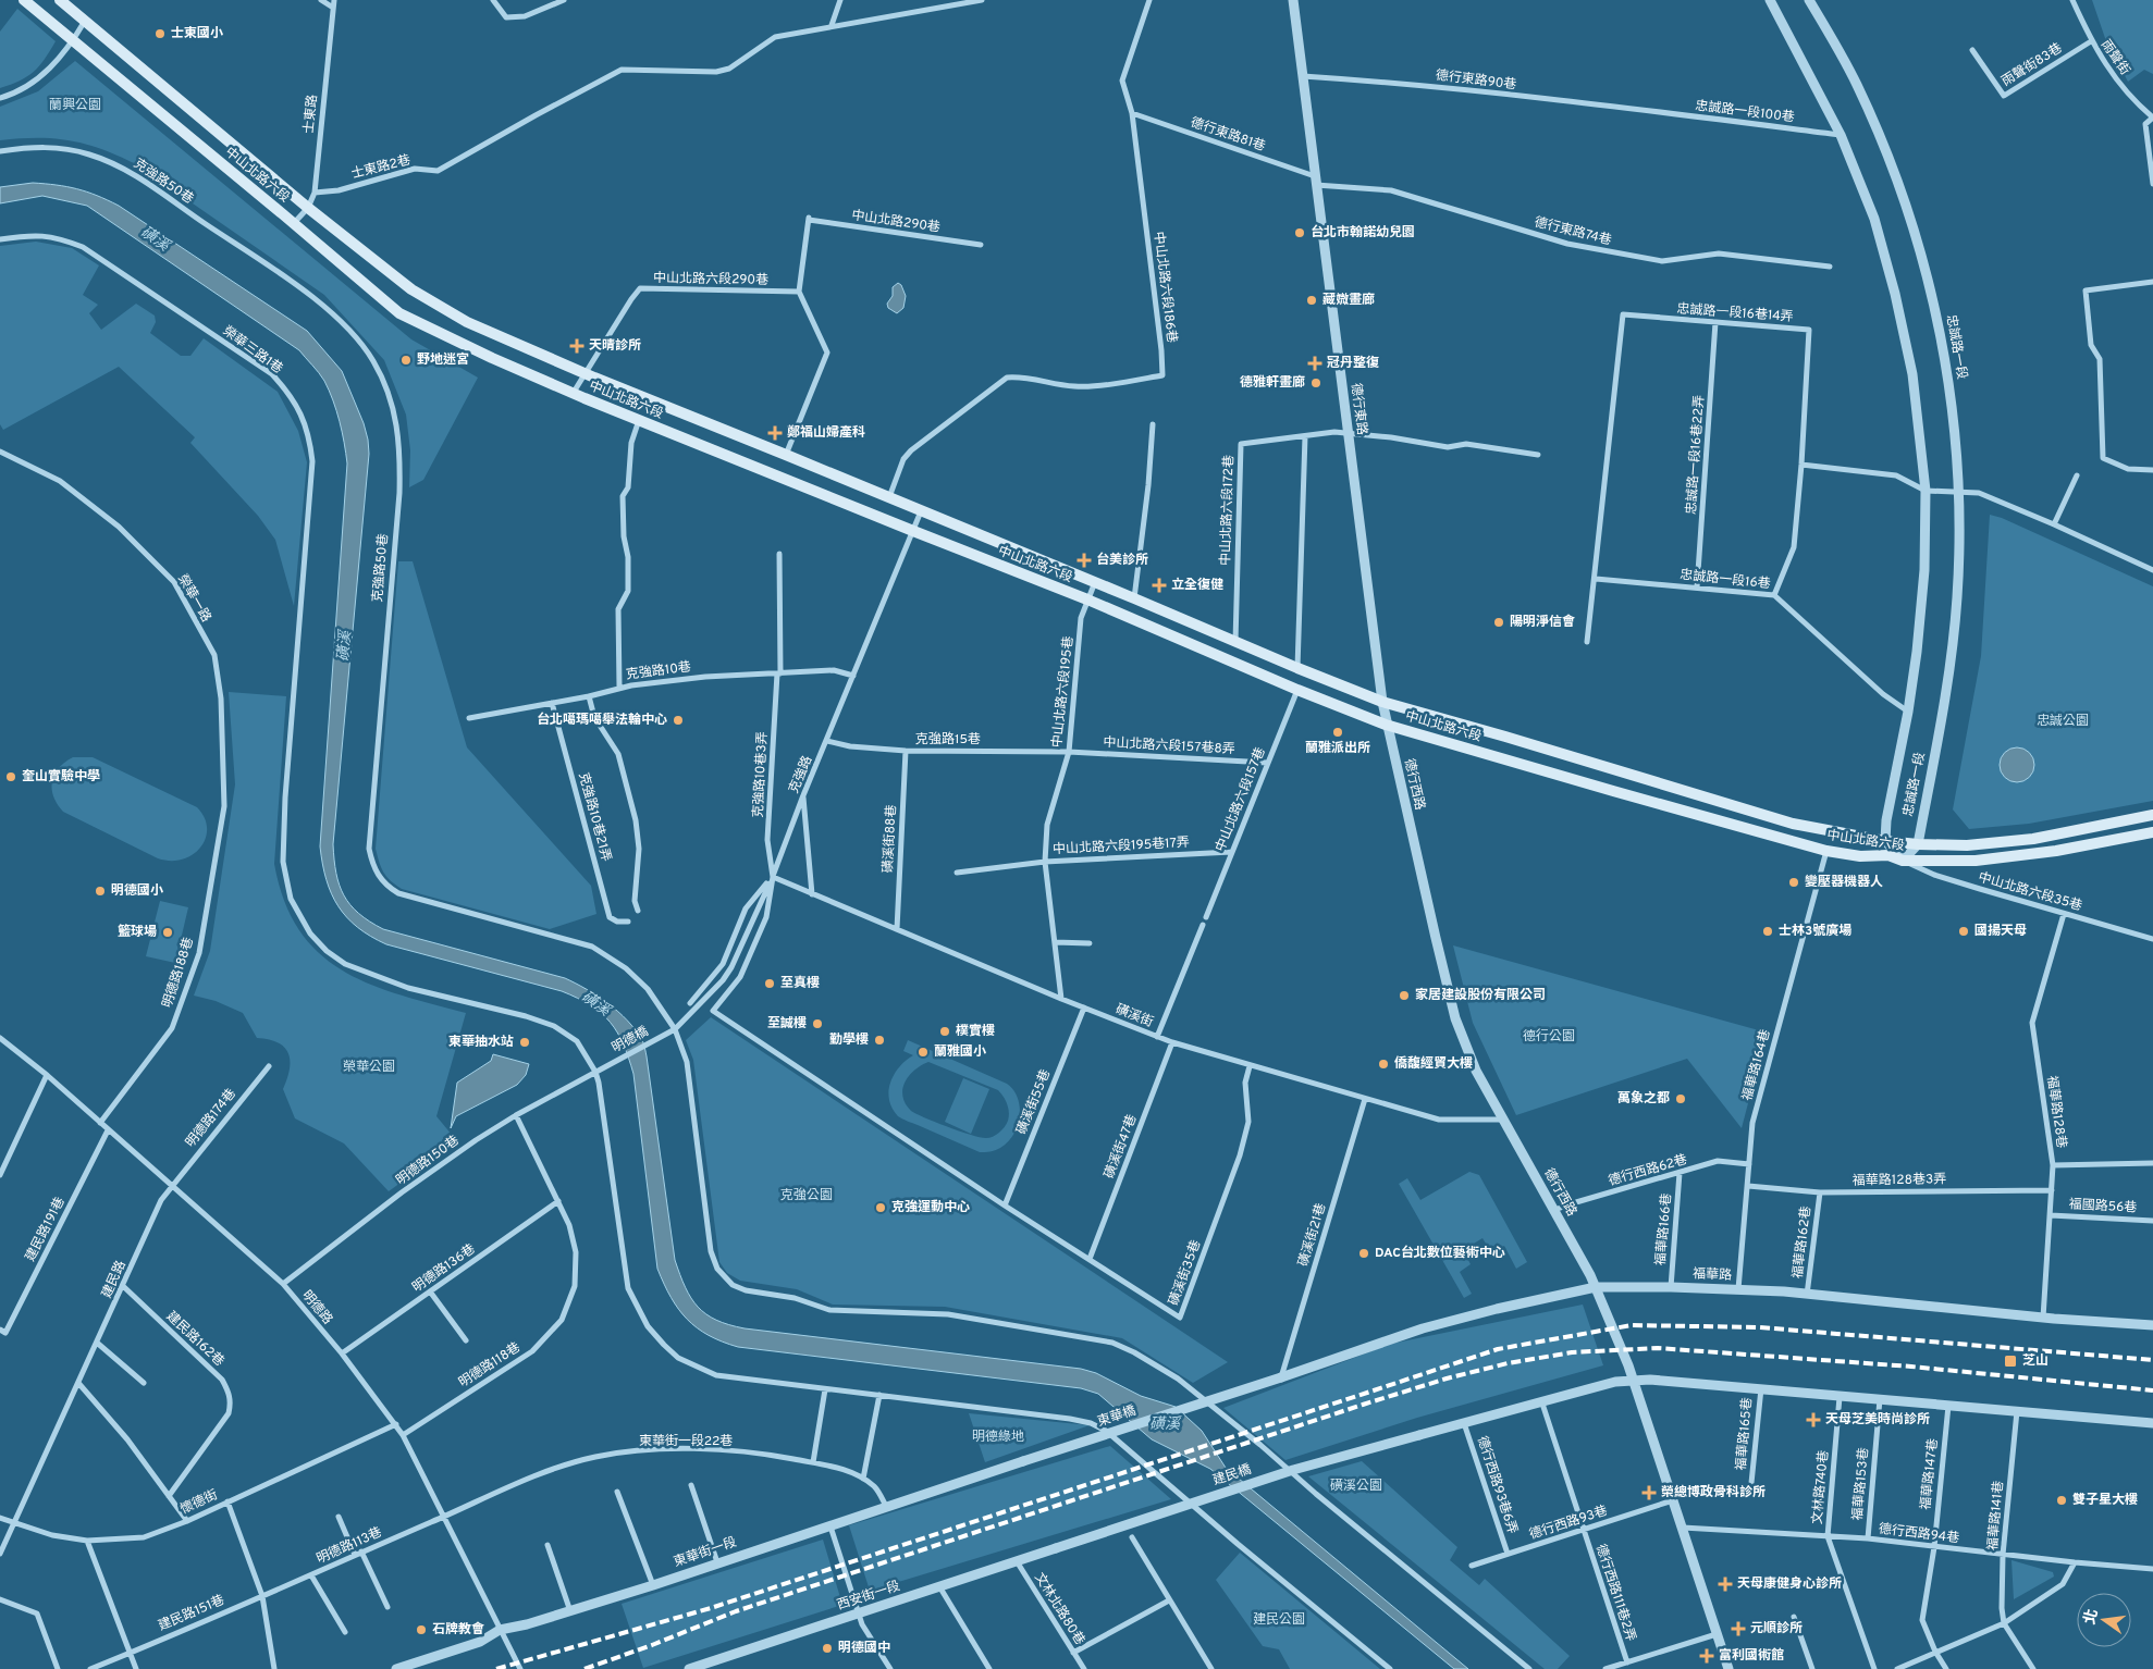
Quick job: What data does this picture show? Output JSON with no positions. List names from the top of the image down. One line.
{"streets":{"main road":["中山北路六段"],"street":["雨聲街","雨聲街83巷","德行東路90巷","忠誠路一段100巷","士東路","德行東路81巷","士東路2巷","克強路50巷","中山北路290巷","德行東路74巷","中山北路六段290巷","中山北路六段186巷","忠誠路一段16巷14弄","忠誠路一段","榮華三路1巷","德行東路","忠誠路一段16巷22弄","中山北路六段172巷","忠誠路一段16巷","榮華一路","克強路10巷","中山北路六段195巷","克強路15巷","中山北路六段157巷8弄","克強路10巷3弄","克強路","德行西路","中山北路六段157巷","克強路10巷21弄","磺溪街88巷","中山北路六段195巷17弄","中山北路六段35巷","明德路188巷","磺溪街","明德橋","福華路164巷","磺溪街55巷","福華路128巷","明德路174巷","磺溪街47巷","明德路150巷","德行西路62巷","福華路128巷3弄","福國路56巷","建民路191巷","福華路166巷","磺溪街21巷","福華路162巷","明德路136巷","磺溪街35巷","福華路","建民路","明德路","建民路162巷","明德路118巷","東華橋","福華路165巷","東華街一段22巷","福華路147巷","建民橋","福華路153巷","德行西路93巷6弄","文林路740巷","懷德街","福華路141巷","德行西路93巷","德行西路94巷","明德路113巷","東華街一段","德行西路111巷2弄","西安街一段","文林北路80巷","建民路151巷"]},"crossings":[["雨聲街","雨聲街83巷"],["德行東路90巷","忠誠路一段100巷"],["德行東路90巷","德行東路"],["忠誠路一段100巷","忠誠路一段"],["士東路","士東路2巷"],["士東路","中山北路六段"],["德行東路81巷","德行東路74巷"],["德行東路81巷","中山北路六段186巷"],["德行東路81巷","德行東路"],["中山北路六段","中山北路六段290巷"],["中山北路六段","中山北路六段186巷"],["中山北路六段","忠誠路一段"],["中山北路六段","德行東路"],["中山北路六段","中山北路六段172巷"],["中山北路六段","中山北路六段195巷"],["中山北路六段","克強路"],["中山北路六段","德行西路"],["中山北路六段","中山北路六段157巷"],["中山北路六段","中山北路六段35巷"],["中山北路六段","福華路164巷"],["克強路50巷","克強路"],["克強路50巷","明德橋"],["中山北路290巷","中山北路六段290巷"],["德行東路74巷","德行東路"],["忠誠路一段16巷14弄","忠誠路一段16巷22弄"],["忠誠路一段16巷14弄","忠誠路一段16巷"],["忠誠路一段","忠誠路一段16巷"],["榮華三路1巷","明德橋"],["榮華三路1巷","明德路150巷"],["德行東路","德行西路"],["忠誠路一段16巷22弄","忠誠路一段16巷"],["榮華一路","明德路188巷"],["克強路10巷","克強路10巷3弄"],["克強路10巷","克強路"],["克強路10巷","克強路10巷21弄"],["中山北路六段195巷","克強路15巷"],["中山北路六段195巷","中山北路六段157巷8弄"],["中山北路六段195巷","中山北路六段195巷17弄"],["中山北路六段195巷","磺溪街"],["克強路15巷","中山北路六段157巷8弄"],["克強路15巷","克強路"],["克強路15巷","磺溪街88巷"],["中山北路六段157巷8弄","中山北路六段157巷"],["克強路10巷3弄","克強路"],["克強路10巷3弄","磺溪街"],["克強路10巷3弄","磺溪街35巷"],["克強路","磺溪街"],["克強路","明德橋"],["克強路","磺溪街35巷"],["德行西路","磺溪街"],["德行西路","德行西路62巷"],["德行西路","福華路"],["德行西路","德行西路93巷"],["德行西路","德行西路94巷"],["中山北路六段157巷","中山北路六段195巷17弄"],["磺溪街88巷","磺溪街"],["中山北路六段35巷","福華路128巷"],["明德路188巷","明德路"],["磺溪街","磺溪街55巷"],["磺溪街","磺溪街47巷"],["磺溪街","磺溪街21巷"],["磺溪街","磺溪街35巷"],["明德橋","明德路150巷"],["福華路164巷","德行西路62巷"],["福華路164巷","福華路128巷3弄"],["福華路164巷","福華路"],["磺溪街55巷","磺溪街35巷"],["福華路128巷","福華路128巷3弄"],["福華路128巷","福國路56巷"],["福華路128巷","福華路"],["明德路174巷","建民路"],["明德路174巷","明德路"],["磺溪街47巷","磺溪街35巷"],["明德路150巷","明德路"],["明德路150巷","明德路118巷"],["德行西路62巷","福華路166巷"],["福華路128巷3弄","福華路162巷"],["建民路191巷","明德路"],["福華路166巷","福華路"],["磺溪街21巷","福華路"],["磺溪街21巷","東華橋"],["福華路162巷","福華路"],["明德路136巷","明德路"],["明德路136巷","明德路118巷"],["福華路","東華橋"],["建民路","明德路"],["建民路","建民路162巷"],["建民路","懷德街"],["明德路","明德路118巷"],["明德路","東華街一段22巷"],["明德路","懷德街"],["明德路","明德路113巷"],["明德路","東華街一段"],["東華橋","東華街一段"],["東華街一段22巷","明德路113巷"],["東華街一段22巷","東華街一段"],["福華路147巷","德行西路94巷"],["建民橋","德行西路93巷6弄"],["建民橋","西安街一段"],["福華路153巷","德行西路94巷"],["德行西路93巷6弄","德行西路93巷"],["文林路740巷","德行西路94巷"],["福華路141巷","德行西路94巷"],["德行西路93巷","德行西路111巷2弄"],["明德路113巷","建民路151巷"],["西安街一段","文林北路80巷"]],"water":["磺溪"],"parks":["蘭興公園","忠誠公園","德行公園","榮華公園","克強公園","明德綠地","磺溪公園","建民公園"],"places":{"other":["士東國小","台北市翰諾幼兒園","藏媺畫廊","野地迷宮","德雅軒畫廊","陽明淨信會","台北噶瑪噶舉法輪中心","蘭雅派出所","奎山實驗中學","變壓器機器人","明德國小","士林3號廣場","國揚天母","籃球場","至真樓","家居建設股份有限公司","至誠樓","樸實樓","勤學樓","東華抽水站","蘭雅國小","僑馥經貿大樓","萬象之都","克強運動中心","DAC台北數位藝術中心","雙子星大樓","石牌教會","明德國中"],"health":["天晴診所","冠丹整復","鄭福山婦產科","台美診所","立全復健","天母芝美時尚診所","榮總博政骨科診所","天母康健身心診所","元順診所","富利國術館"],"transit":["芝山"]},"north":"left"}
